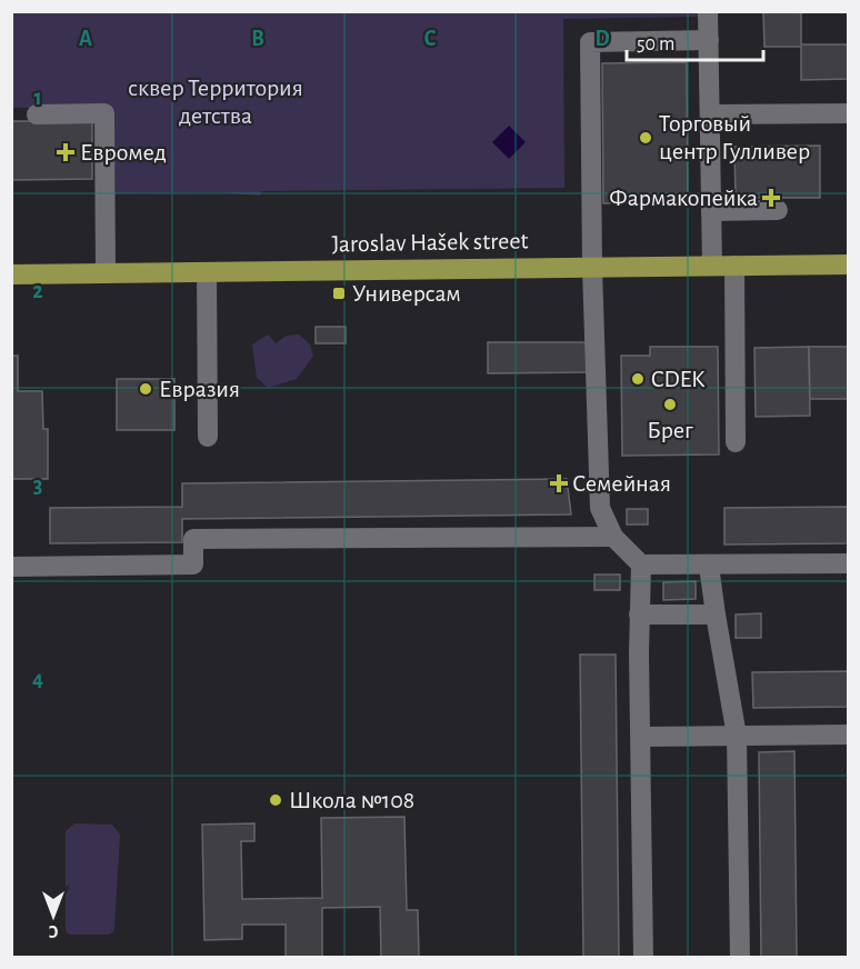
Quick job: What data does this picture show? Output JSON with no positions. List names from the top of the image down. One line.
{"streets":{"main road":["Jaroslav Hašek street"]},"parks":["сквер Территория детства"],"places":{"other":["Торговый центр Гулливер","CDEK","Евразия","Брег","Школа №108"],"health":["Евромед","Фармакопейка","Семейная"],"transit":["Универсам"]},"scale_bar":"50 m","north":"bottom","grid":{"columns":["A","B","C","D"],"rows":["1","2","3","4"]}}
